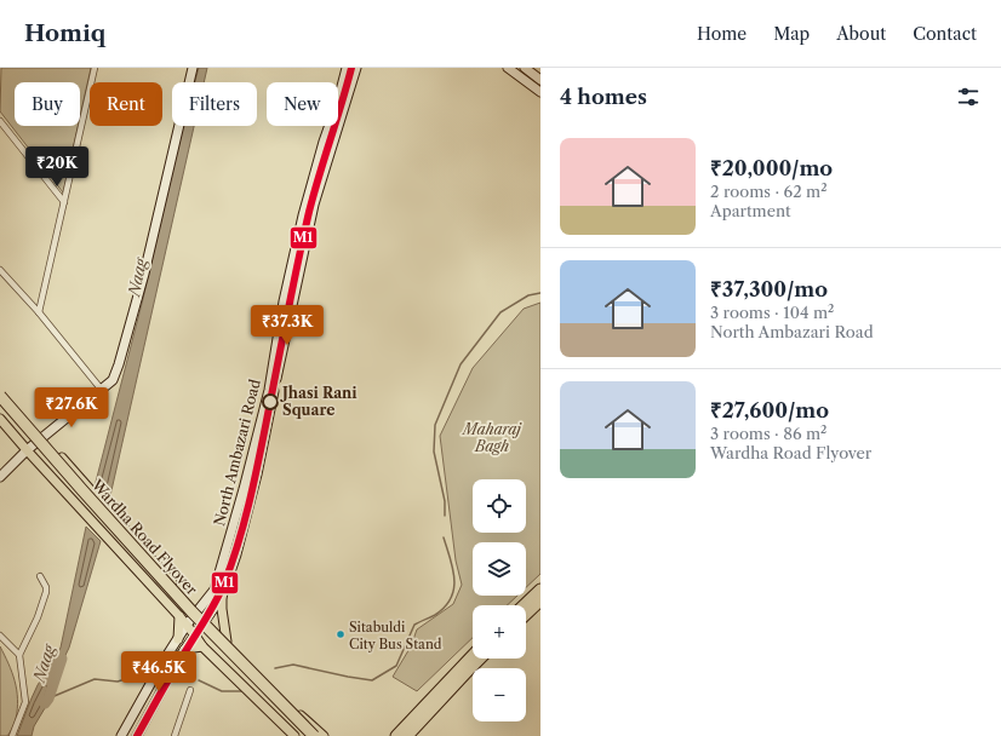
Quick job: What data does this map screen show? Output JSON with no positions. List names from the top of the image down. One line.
{"streets":{"highway":["Wardha Road Flyover"],"main road":["North Ambazari Road"]},"water":["Naag"],"parks":["Maharaj Bagh"],"places":["Jhasi Rani Square","Sitabuldi City Bus Stand"],"lines":["transit line M1"],"page":{"header":"Homiq","nav":["Home","Map","About","Contact"],"heading":"4 homes","chip":["Buy","Rent","Filters","New"],"list":[{"name":"₹20,000/mo","note":"2 rooms · 62 m² · Apartment"},{"name":"₹37,300/mo","note":"3 rooms · 104 m² · North Ambazari Road"},{"name":"₹27,600/mo","note":"3 rooms · 86 m² · Wardha Road Flyover"}],"price":["₹20K","₹37.3K","₹27.6K","₹46.5K"],"map_buttons":["+","−"]}}
